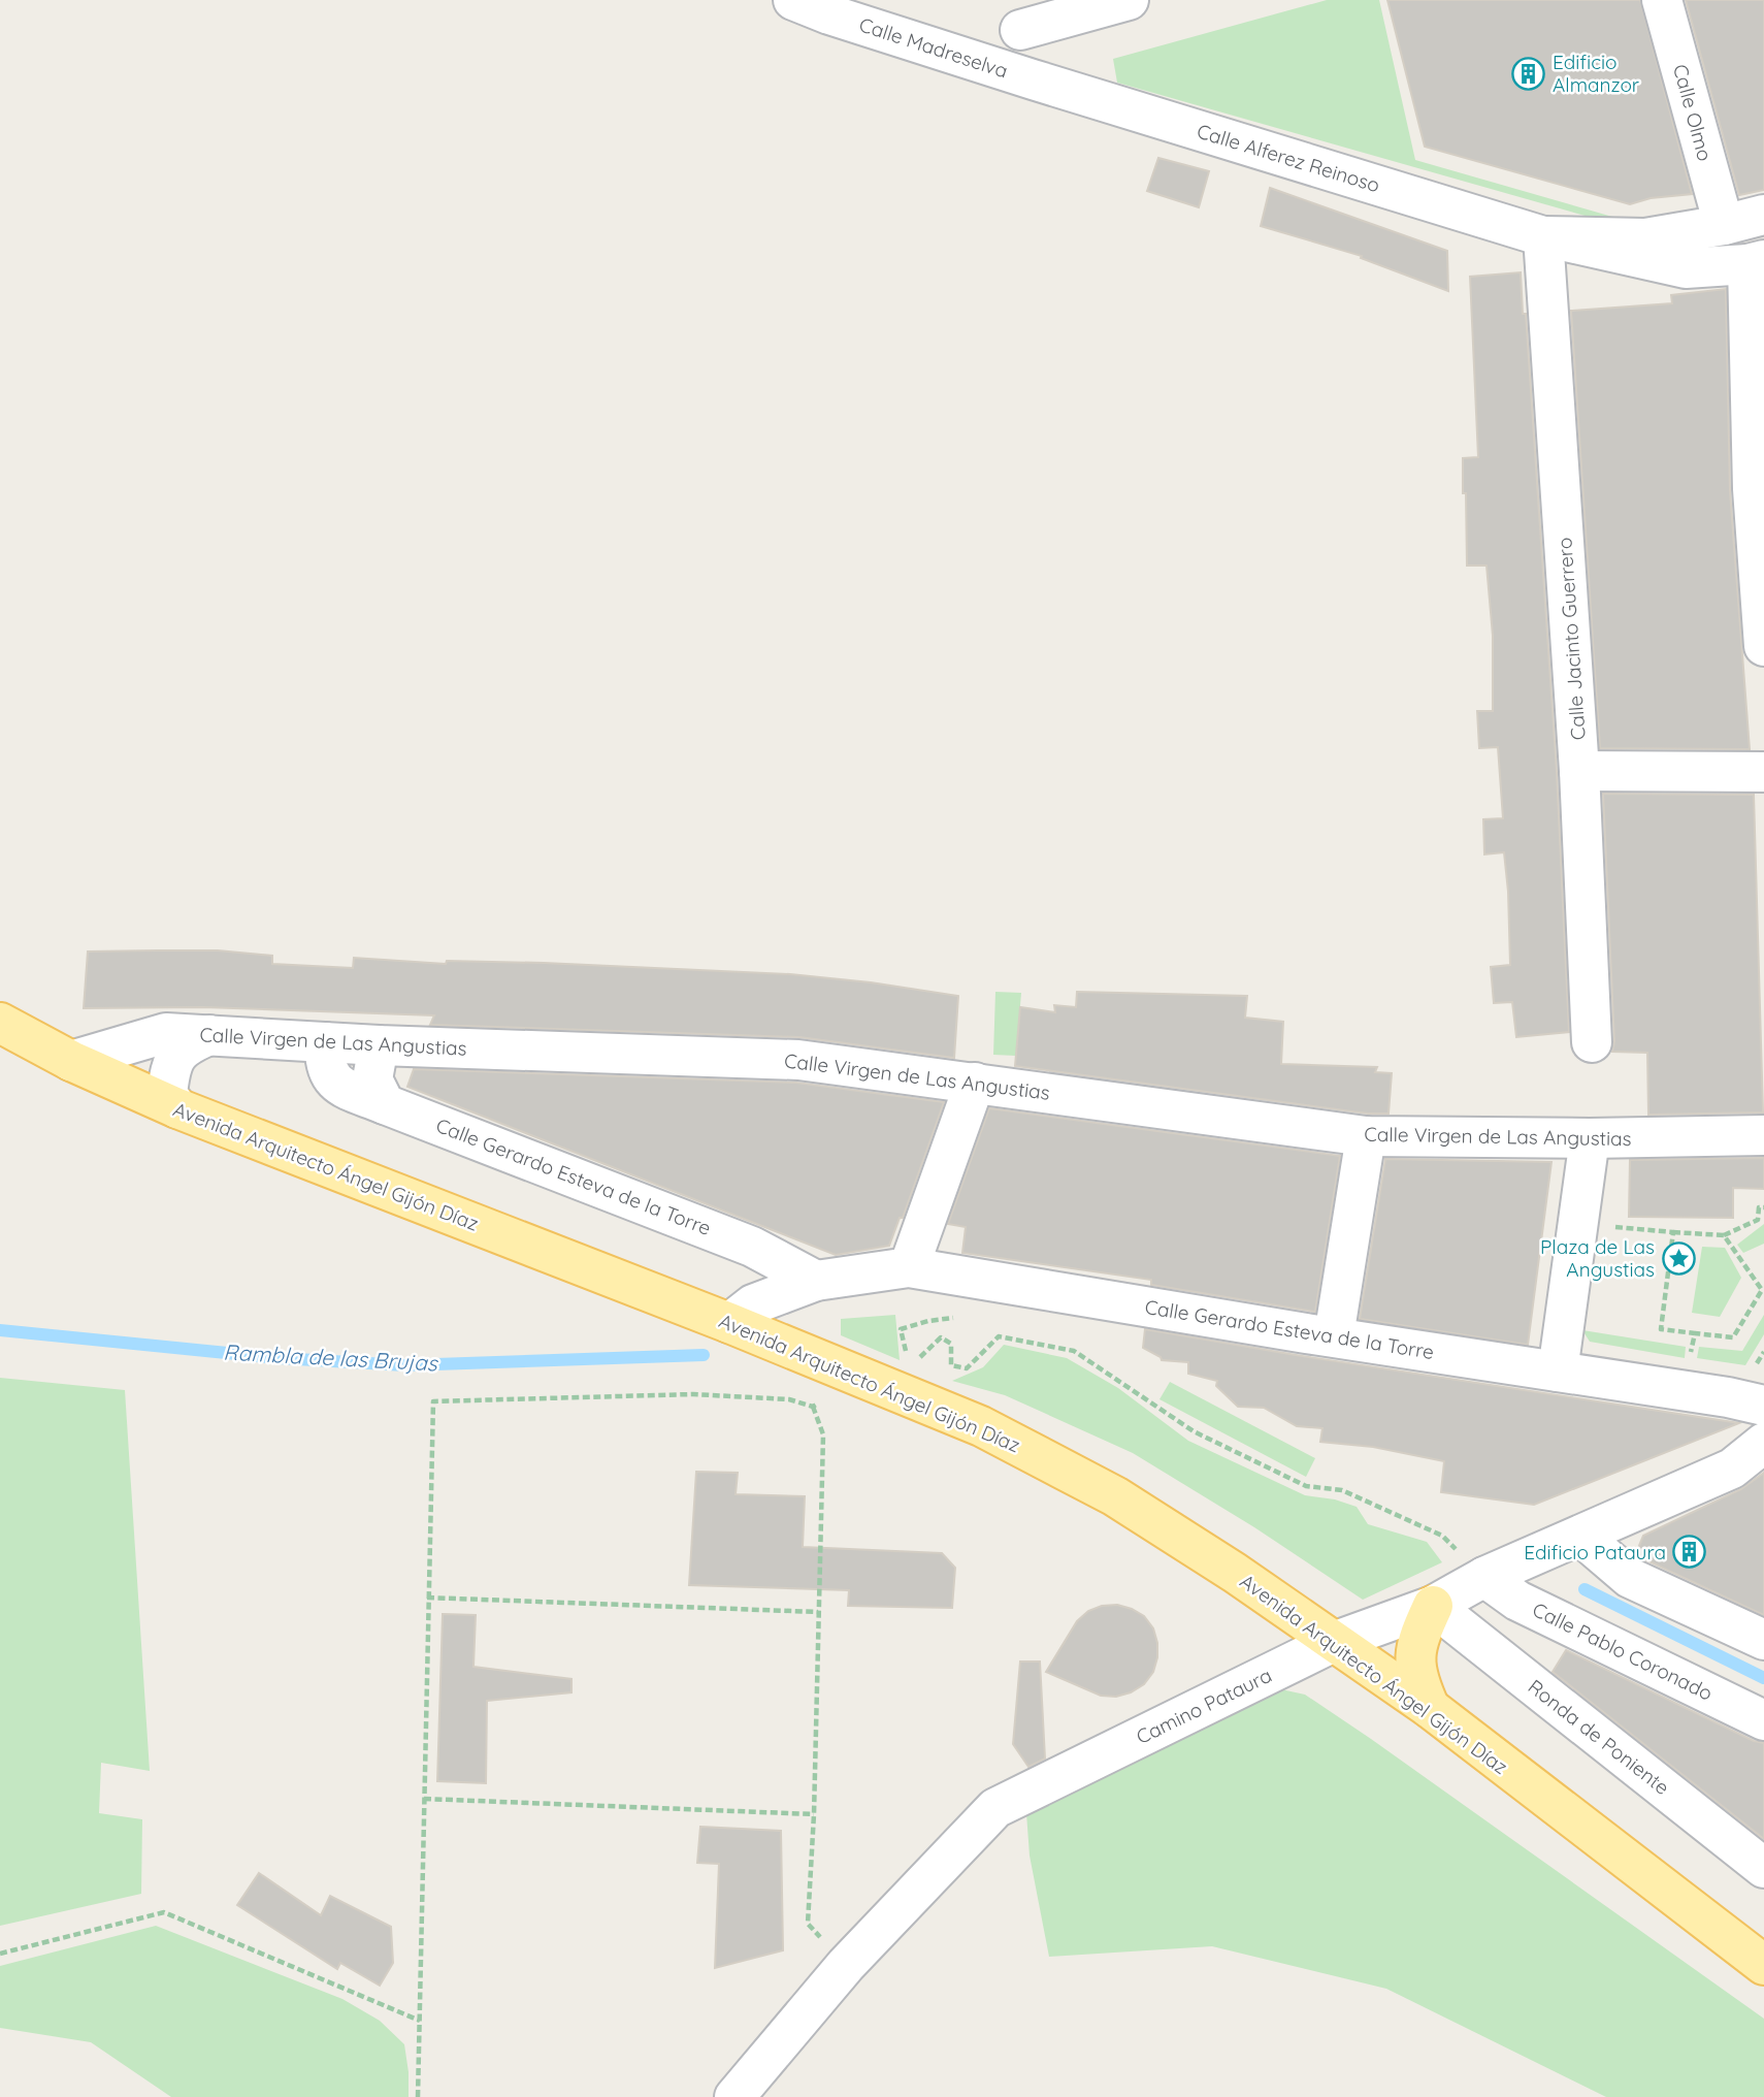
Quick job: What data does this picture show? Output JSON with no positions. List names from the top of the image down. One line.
{"streets":{"main road":["Avenida Arquitecto Ángel Gijón Díaz"],"street":["Calle Madreselva","Calle Olmo","Calle Alferez Reinoso","Calle Jacinto Guerrero","Calle Virgen de Las Angustias","Calle Gerardo Esteva de la Torre","Calle Pablo Coronado","Camino Pataura","Ronda de Poniente"]},"crossings":[["Calle Madreselva","Calle Alferez Reinoso"],["Calle Olmo","Calle Alferez Reinoso"],["Calle Alferez Reinoso","Calle Jacinto Guerrero"],["Calle Virgen de Las Angustias","Avenida Arquitecto Ángel Gijón Díaz"],["Calle Virgen de Las Angustias","Calle Gerardo Esteva de la Torre"],["Avenida Arquitecto Ángel Gijón Díaz","Calle Gerardo Esteva de la Torre"],["Avenida Arquitecto Ángel Gijón Díaz","Camino Pataura"],["Calle Pablo Coronado","Camino Pataura"],["Camino Pataura","Ronda de Poniente"]],"water":["Rambla de las Brujas"],"places":{"building":["Edificio Almanzor","Edificio Pataura"],"place":["Plaza de Las Angustias"]}}
